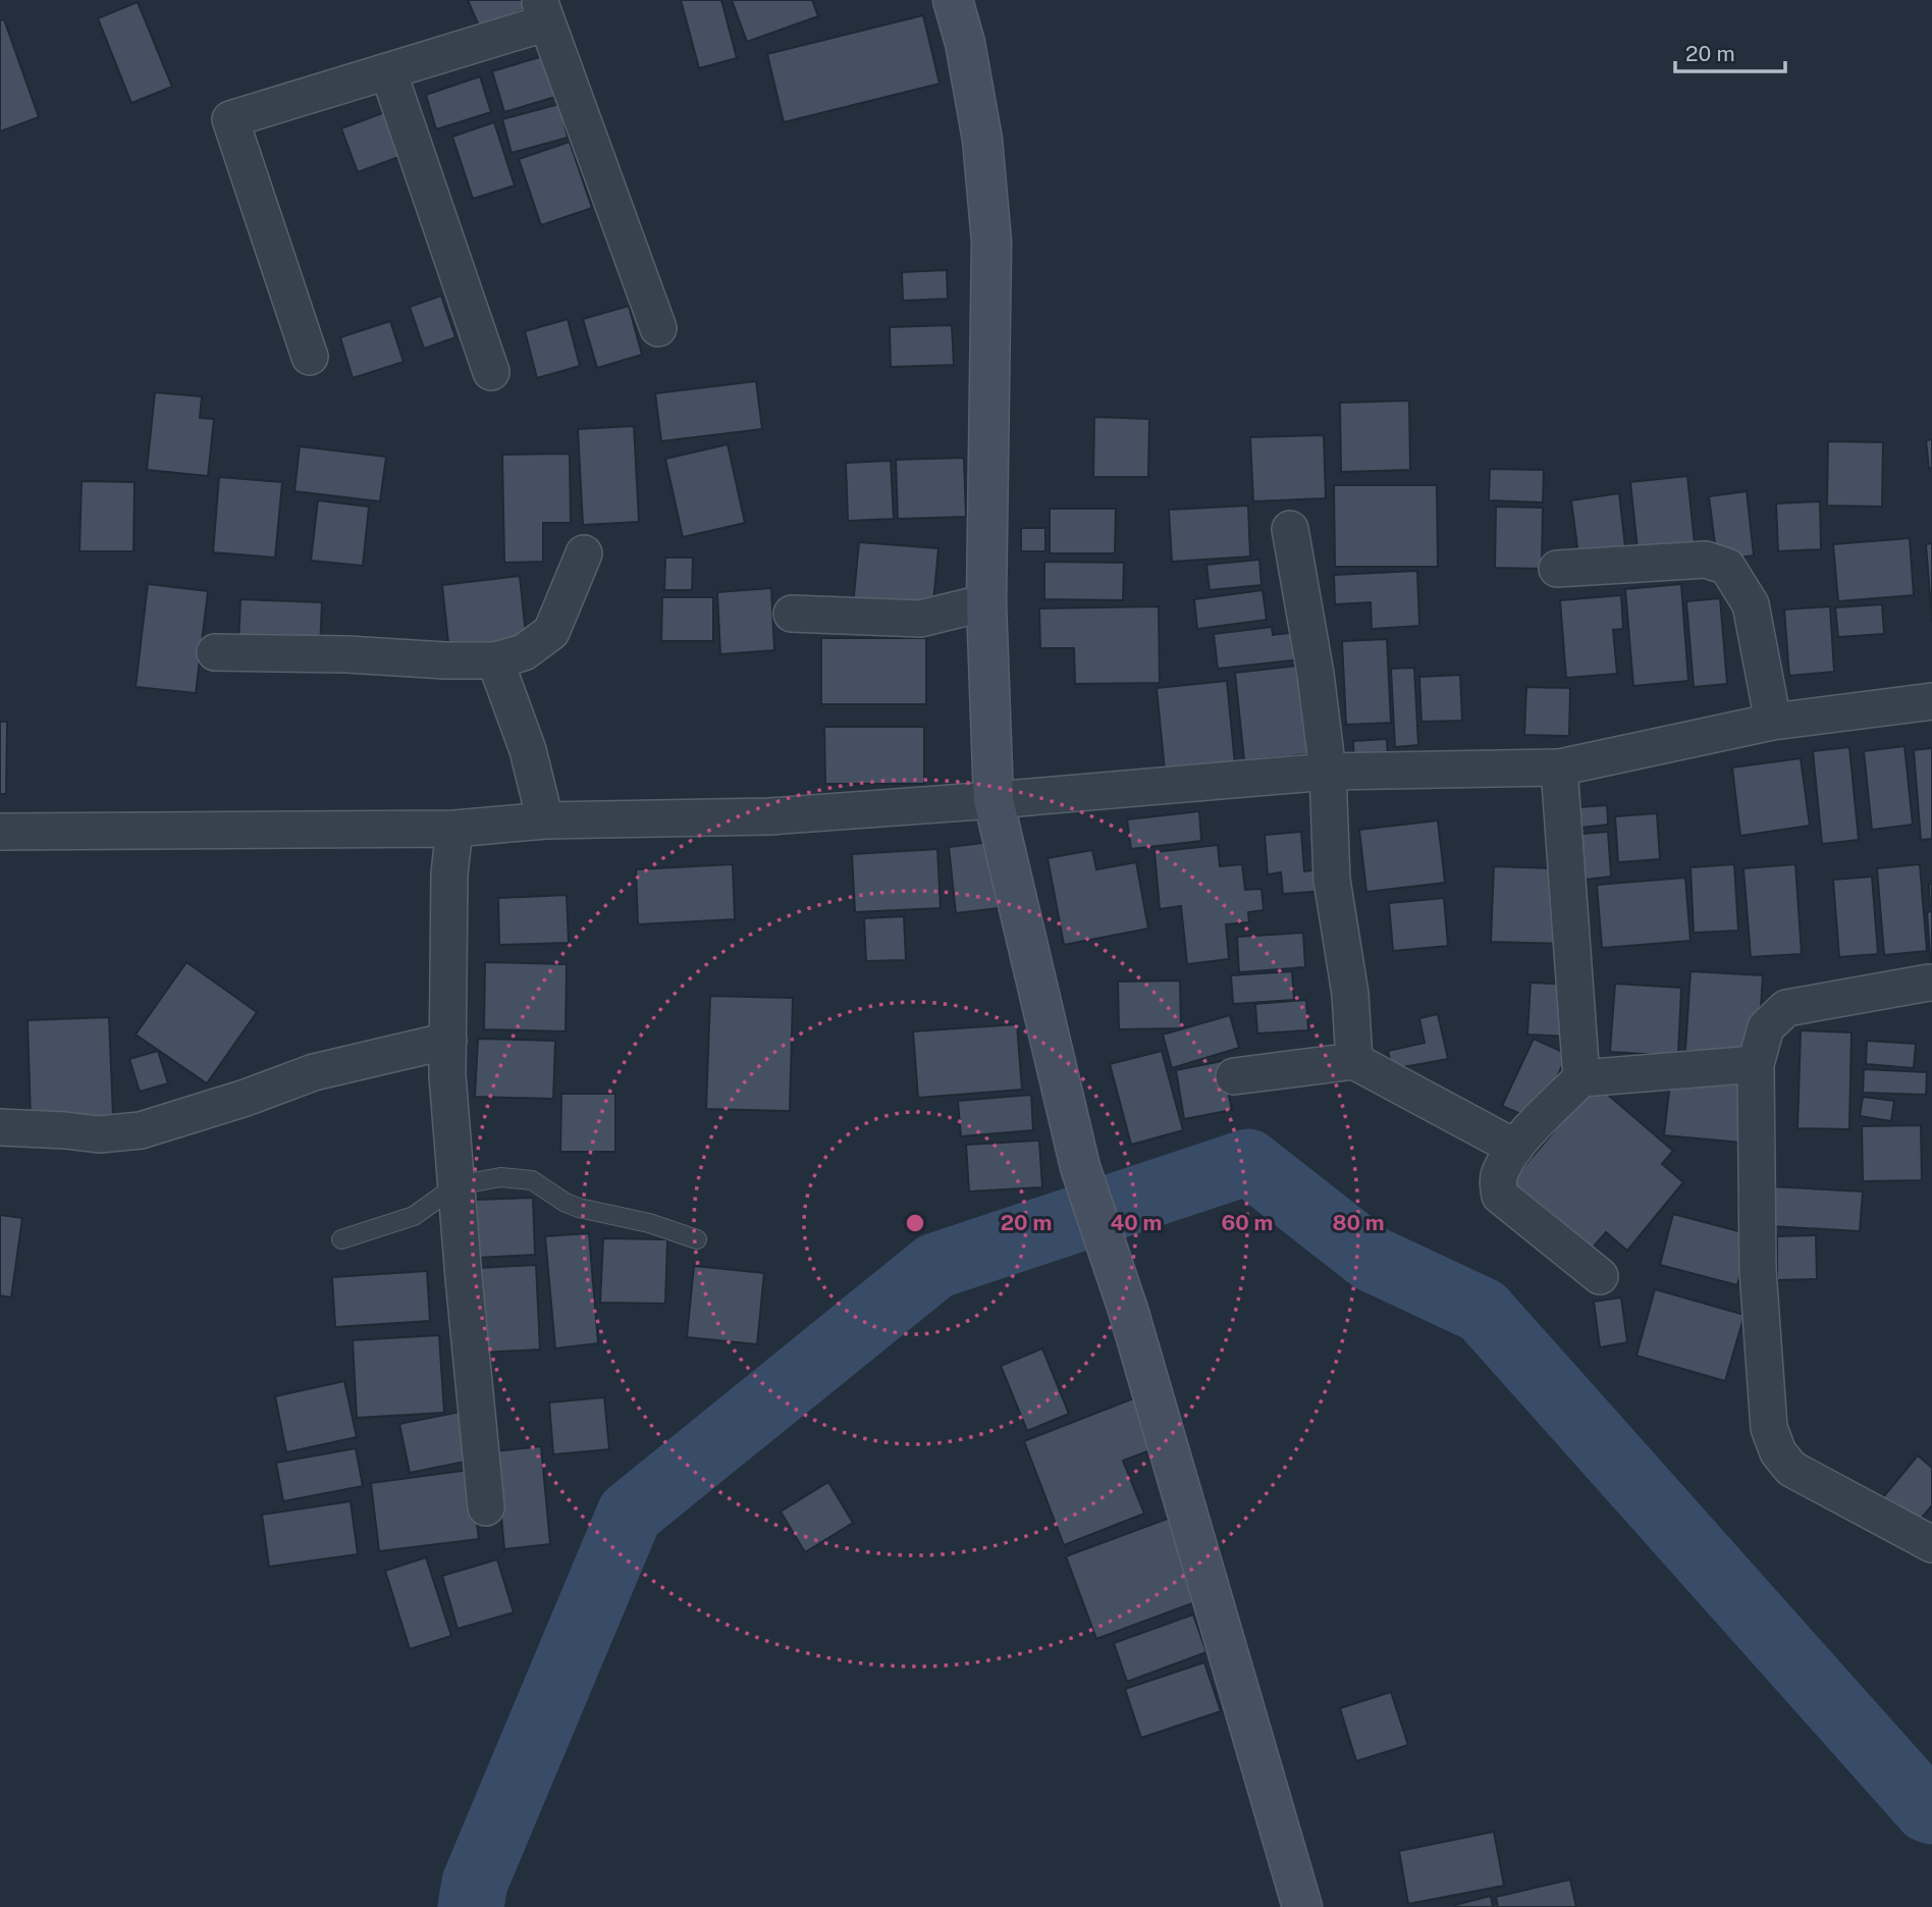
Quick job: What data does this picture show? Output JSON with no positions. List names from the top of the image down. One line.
{"scale_bar":"20 m","rings":["20 m","40 m","60 m","80 m"]}
